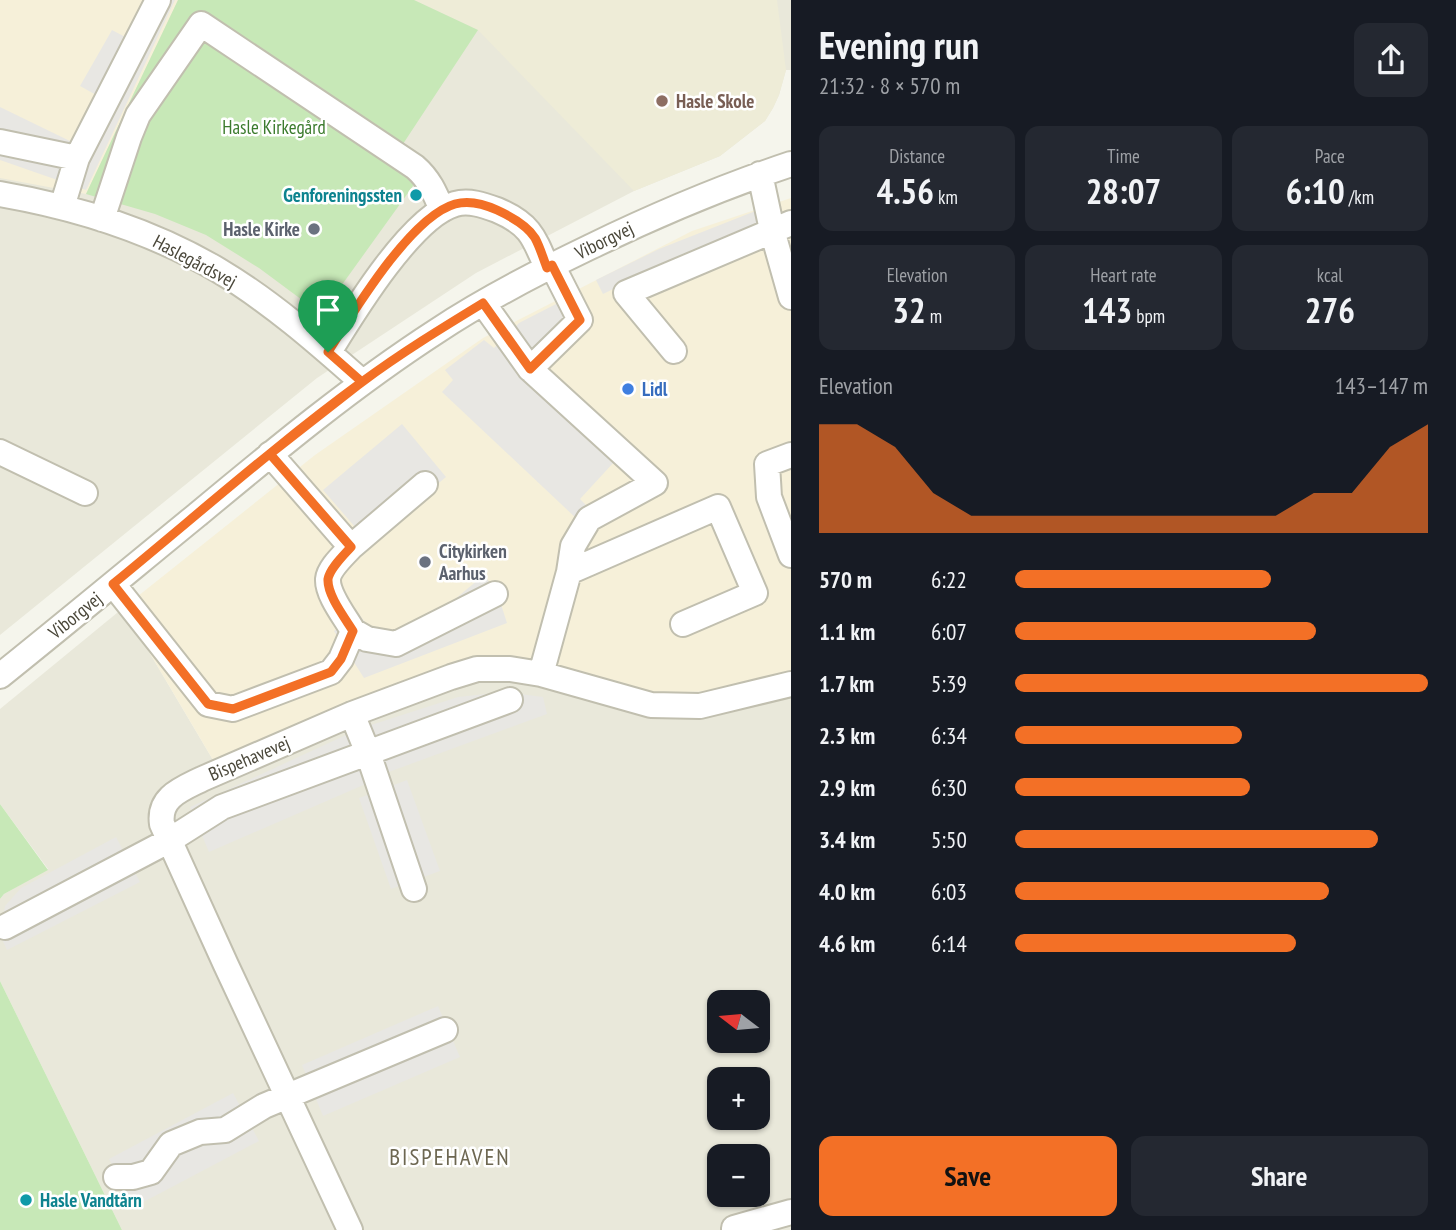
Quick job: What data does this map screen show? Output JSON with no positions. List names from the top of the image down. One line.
{"streets":{"street":["Viborgvej","Haslegårdsvej","Bispehavevej"]},"crossings":[["Viborgvej","Haslegårdsvej"]],"districts":["BISPEHAVEN"],"parks":["Hasle Kirkegård"],"places":["Hasle Skole","Genforeningssten","Hasle Kirke","Lidl","Citykirken Aarhus","Hasle Vandtårn"],"north":"left","page":{"heading":["Evening run","21:32 · 8 × 570 m"],"stats":[["Distance","4.56 km"],["Time","28:07"],["Pace","6:10 /km"],["Elevation","32 m"],["Heart rate","143 bpm"],["kcal","276"]],"chart":["Elevation","143–147 m"],"list":[{"name":"570 m","note":"6:22"},{"name":"1.1 km","note":"6:07"},{"name":"1.7 km","note":"5:39"},{"name":"2.3 km","note":"6:34"},{"name":"2.9 km","note":"6:30"},{"name":"3.4 km","note":"5:50"},{"name":"4.0 km","note":"6:03"},{"name":"4.6 km","note":"6:14"}],"map_buttons":["+","−"],"buttons":["Save","Share"]}}
